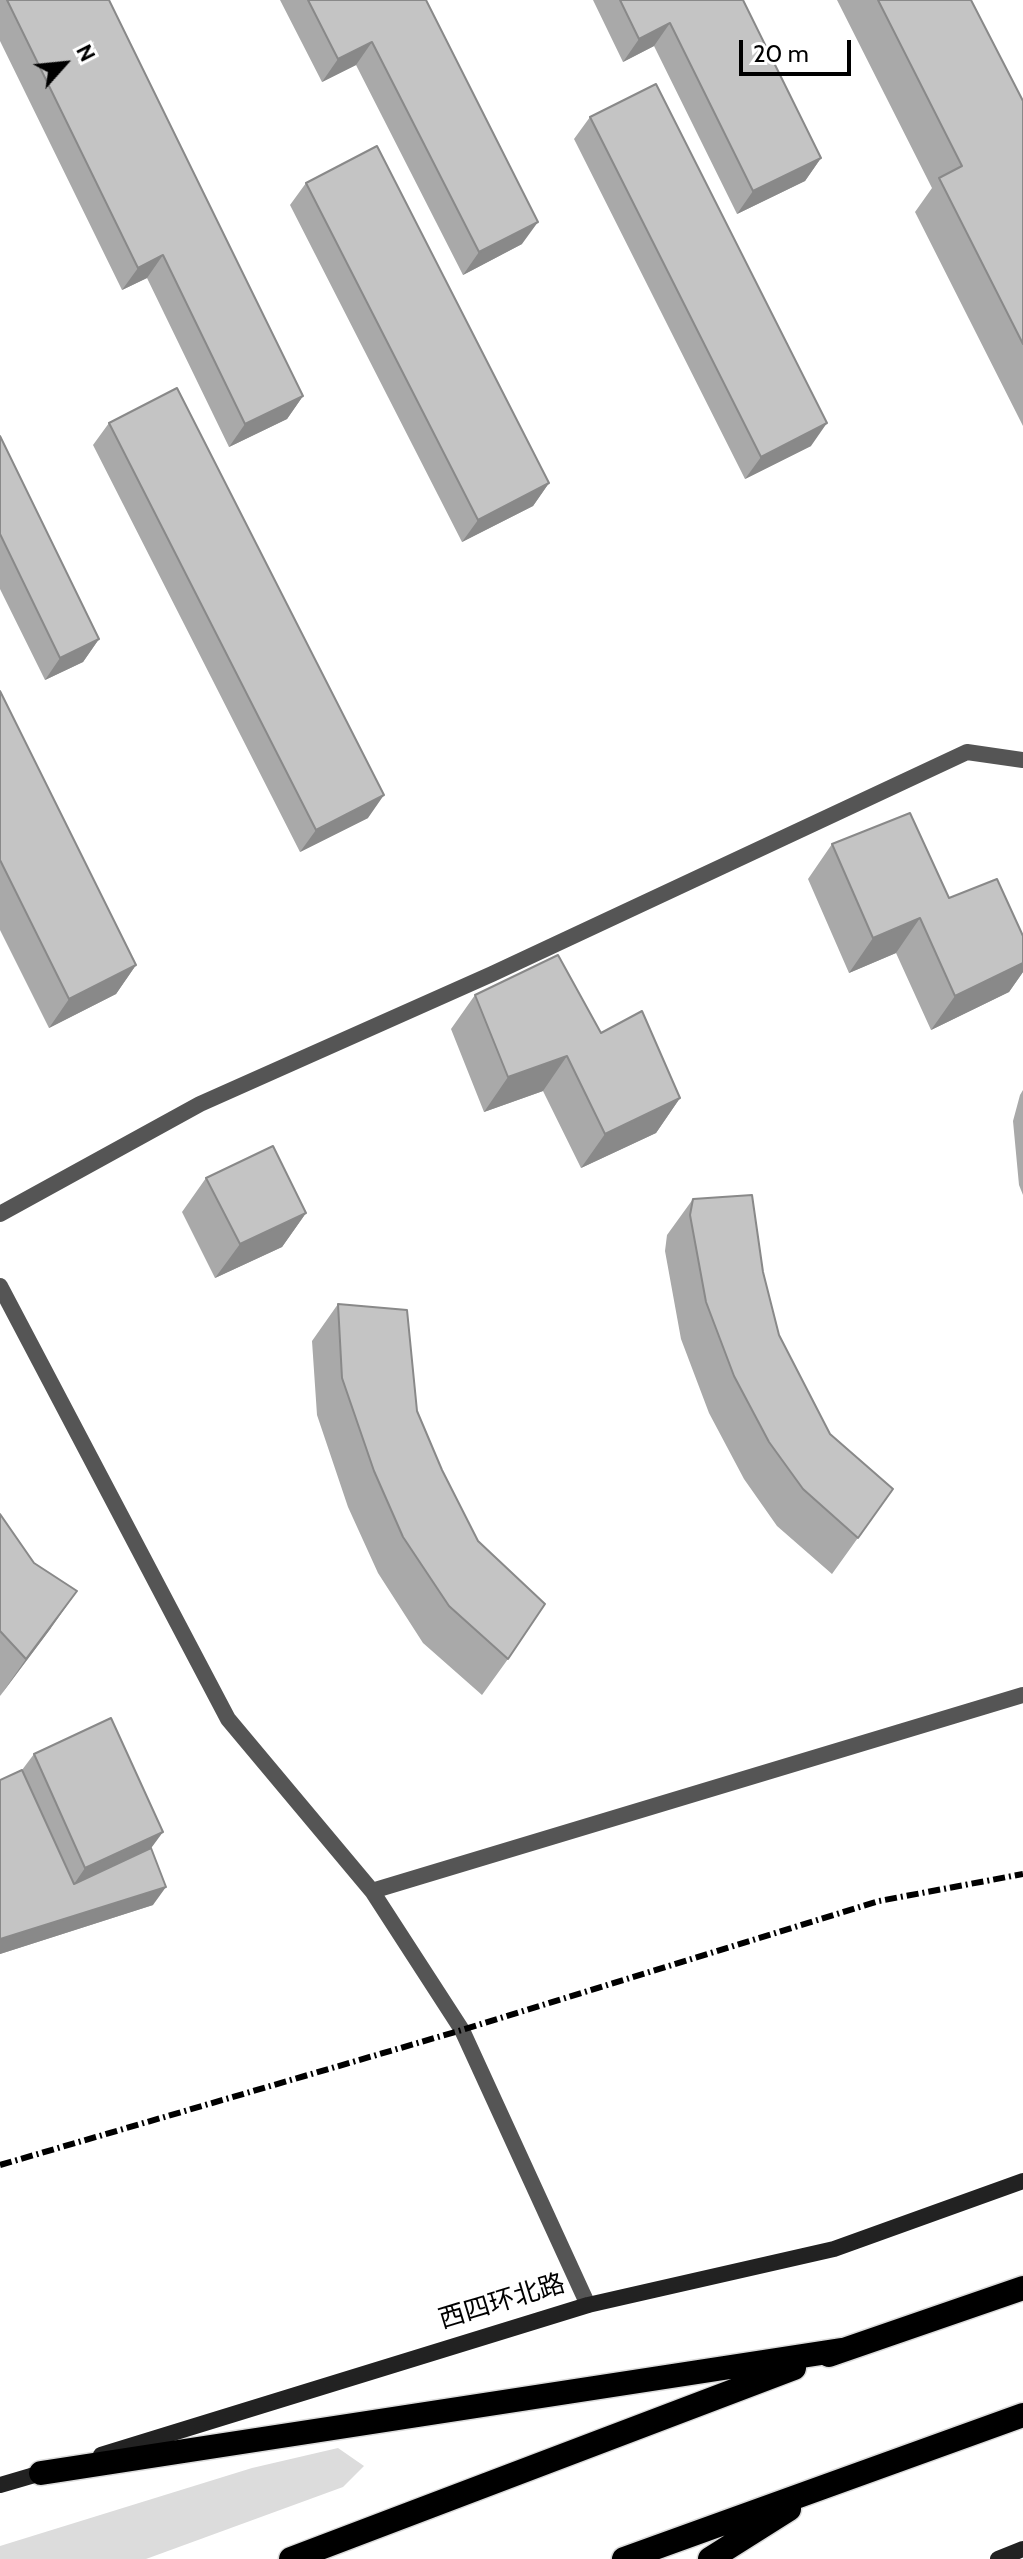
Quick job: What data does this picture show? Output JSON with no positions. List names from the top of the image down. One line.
{"streets":{"street":["西四环北路"]},"scale_bar":"20 m","north":"top right"}
